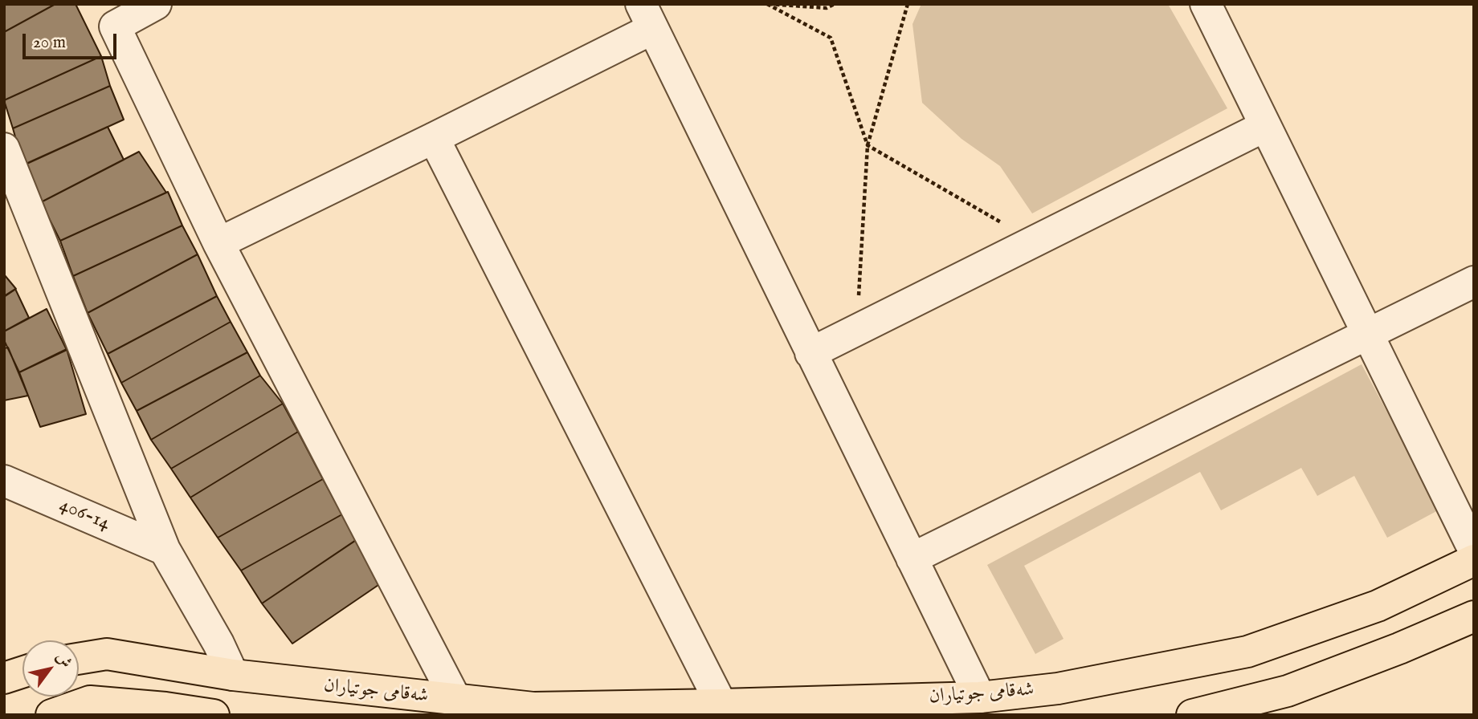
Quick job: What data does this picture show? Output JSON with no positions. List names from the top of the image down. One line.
{"streets":{"main road":["شەقامی جوتیاران"],"street":["406-14"]},"scale_bar":"20 m","north":"top right"}
